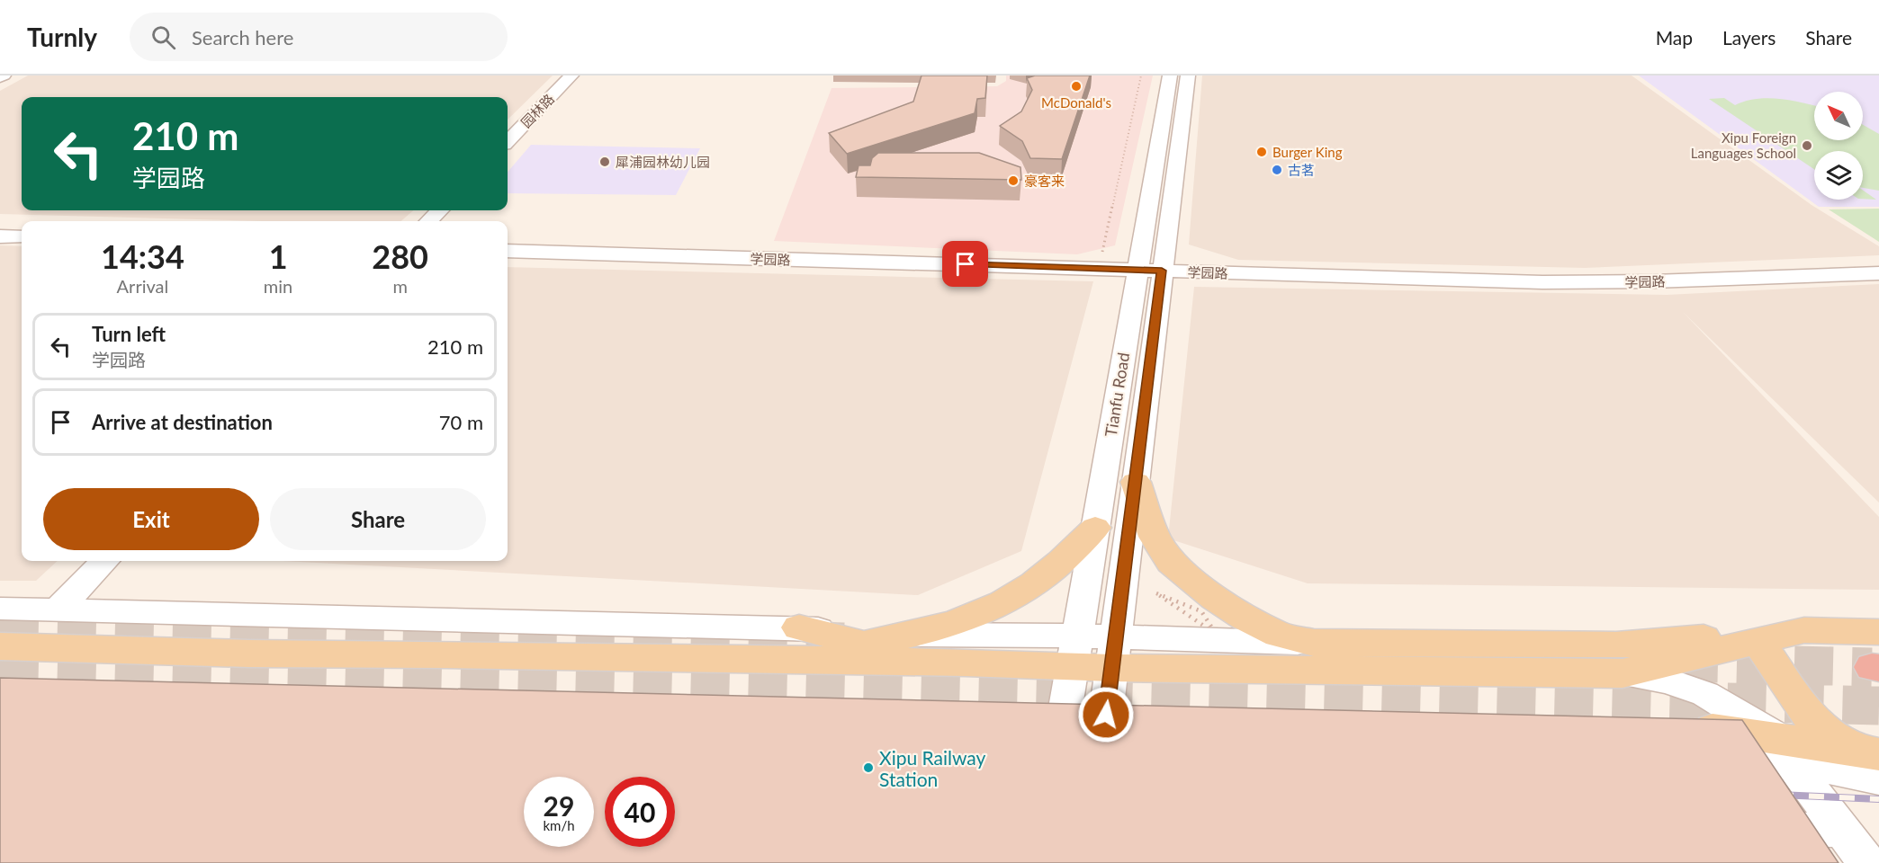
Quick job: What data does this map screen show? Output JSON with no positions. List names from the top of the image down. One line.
{"streets":{"street":["园林路","学园路","Tianfu Road"]},"crossings":[["学园路","Tianfu Road"]],"places":["McDonald's","Xipu Foreign Languages School","Burger King","犀浦园林幼儿园","古茗","豪客来","Xipu Railway Station"],"north":"top left","page":{"header":"Turnly","search":"Search here","nav":["Map","Layers","Share"],"turn":["210 m","学园路"],"eta":["14:34","Arrival","1","min","280","m"],"list":[{"name":"Turn left","note":"学园路","value":"210 m"},{"name":"Arrive at destination","value":"70 m"}],"buttons":["Exit","Share"],"speed":"29 km/h","limit":"40"}}
